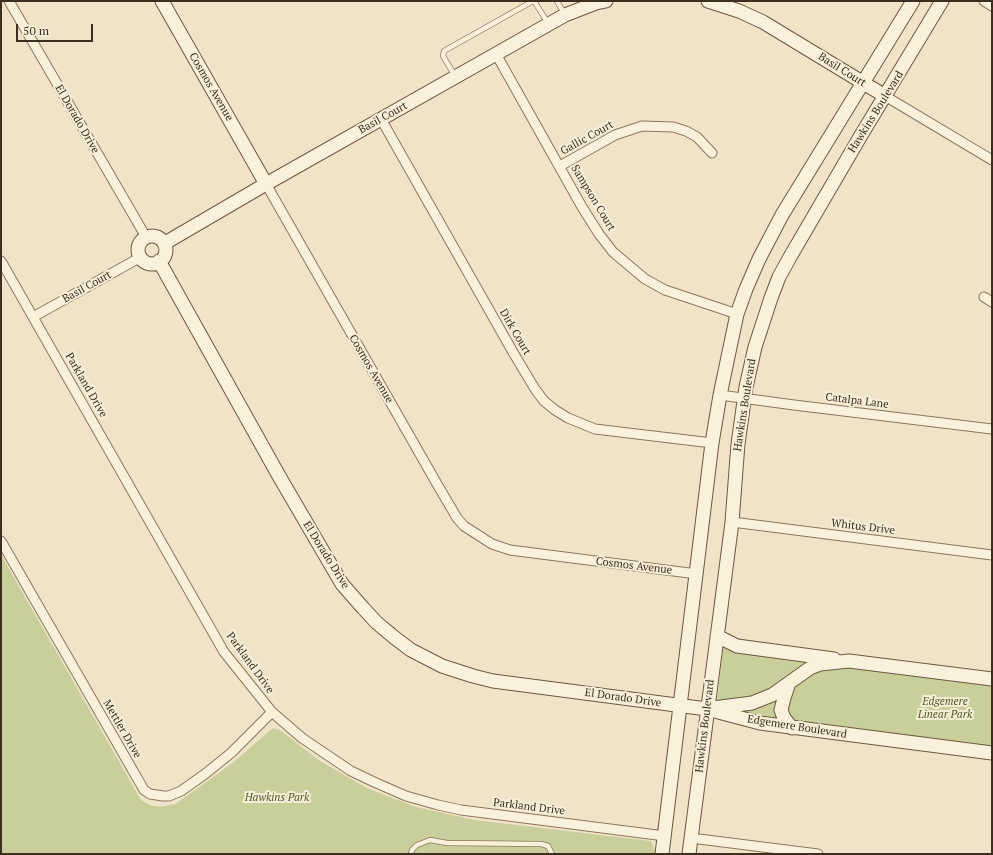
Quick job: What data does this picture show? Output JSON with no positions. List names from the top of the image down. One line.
{"streets":{"main road":["Basil Court","Cosmos Avenue","Hawkins Boulevard","El Dorado Drive","Edgemere Boulevard"],"street":["Gallic Court","Sampson Court","Dirk Court","Parkland Drive","Catalpa Lane","Whitus Drive","Mettler Drive"]},"crossings":[["Basil Court","Cosmos Avenue"],["Basil Court","Hawkins Boulevard"],["Basil Court","El Dorado Drive"],["Basil Court","Sampson Court"],["Basil Court","Dirk Court"],["Basil Court","Parkland Drive"],["Hawkins Boulevard","El Dorado Drive"],["Hawkins Boulevard","Catalpa Lane"],["Hawkins Boulevard","Whitus Drive"],["Hawkins Boulevard","Edgemere Boulevard"],["El Dorado Drive","Edgemere Boulevard"],["Gallic Court","Sampson Court"],["Parkland Drive","Mettler Drive"]],"parks":["Edgemere Linear Park","Hawkins Park"],"scale_bar":"50 m"}
